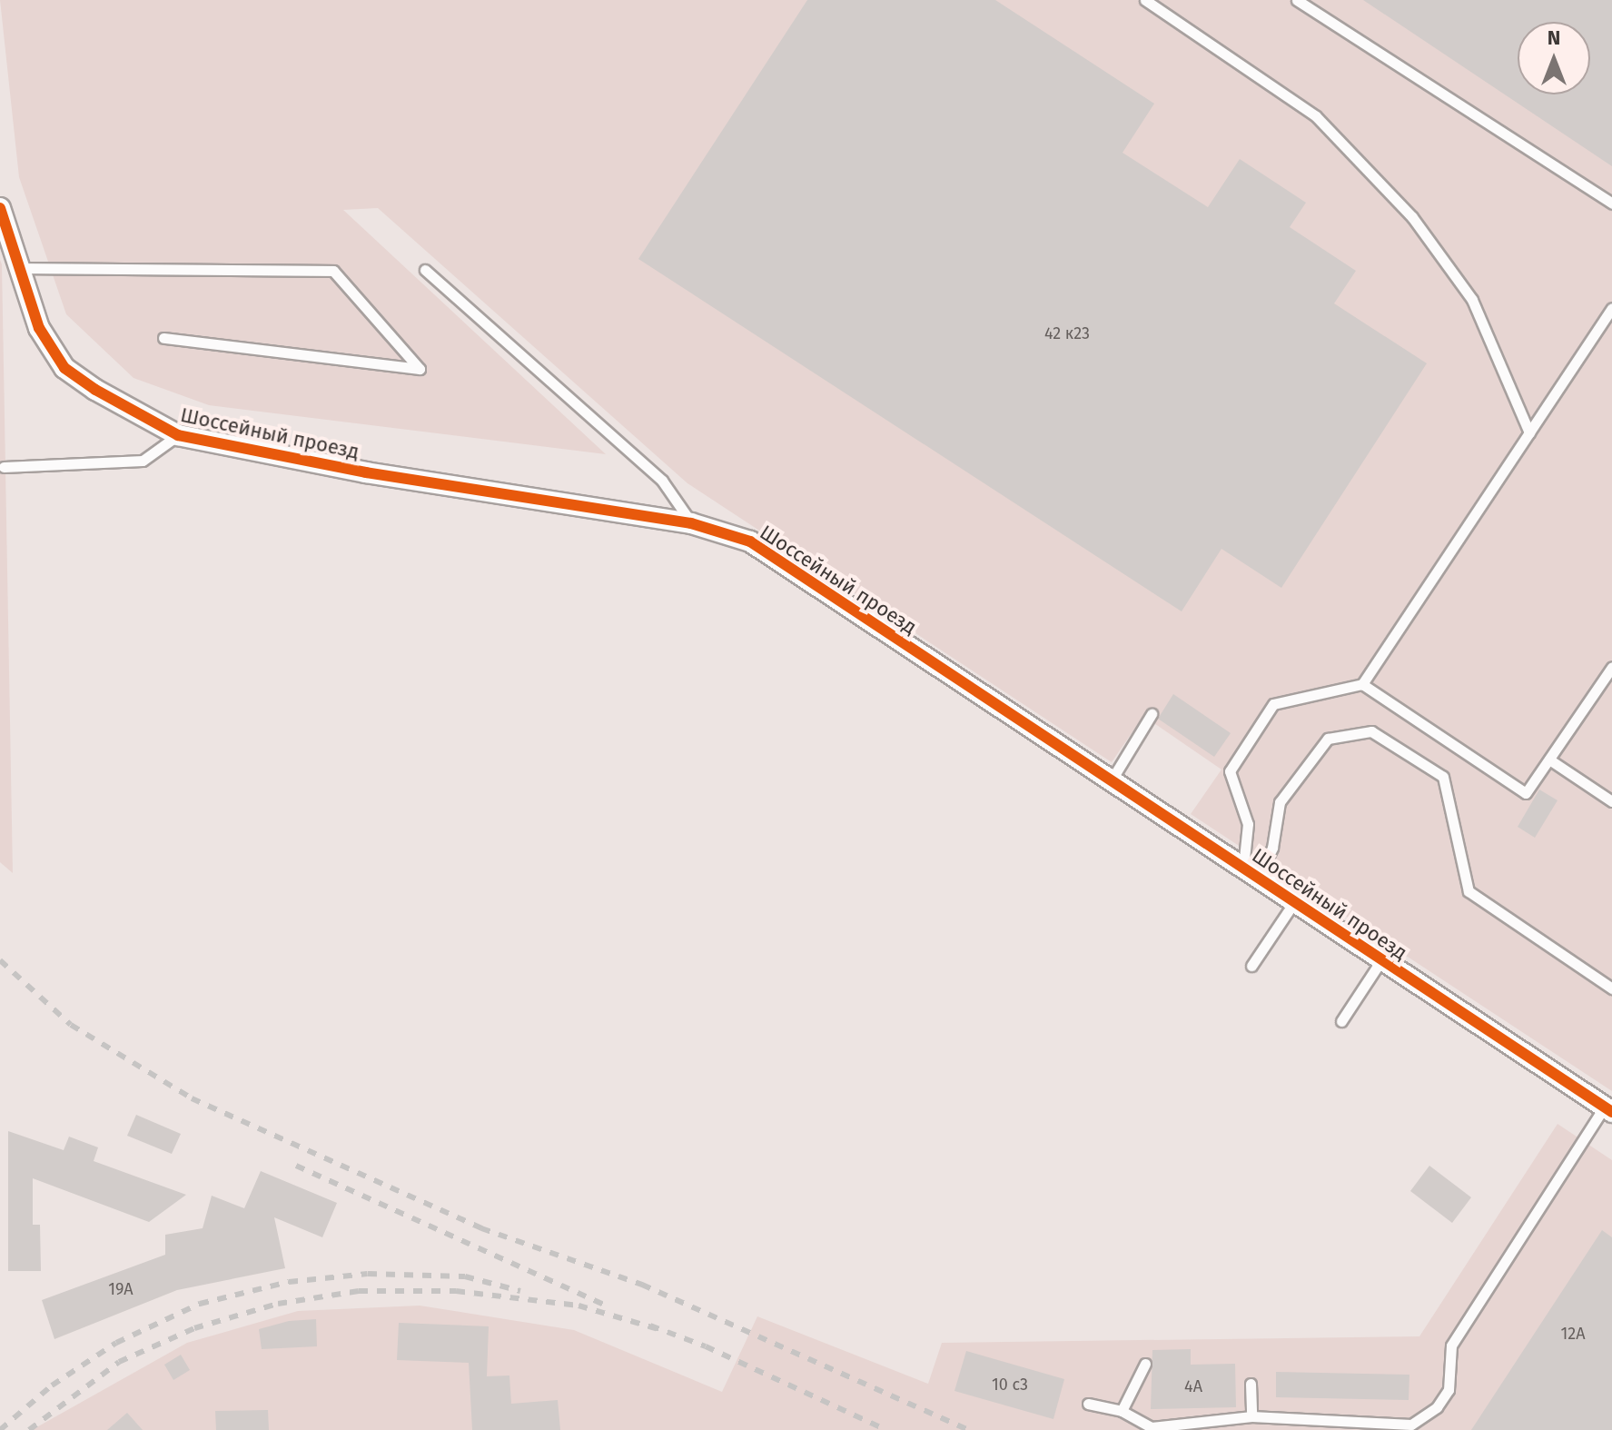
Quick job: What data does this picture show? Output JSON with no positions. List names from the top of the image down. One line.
{"streets":{"street":["Шоссейный проезд"]},"house_numbers":["42 к23","19А","12А","10 c3","4А"],"north":"top"}
